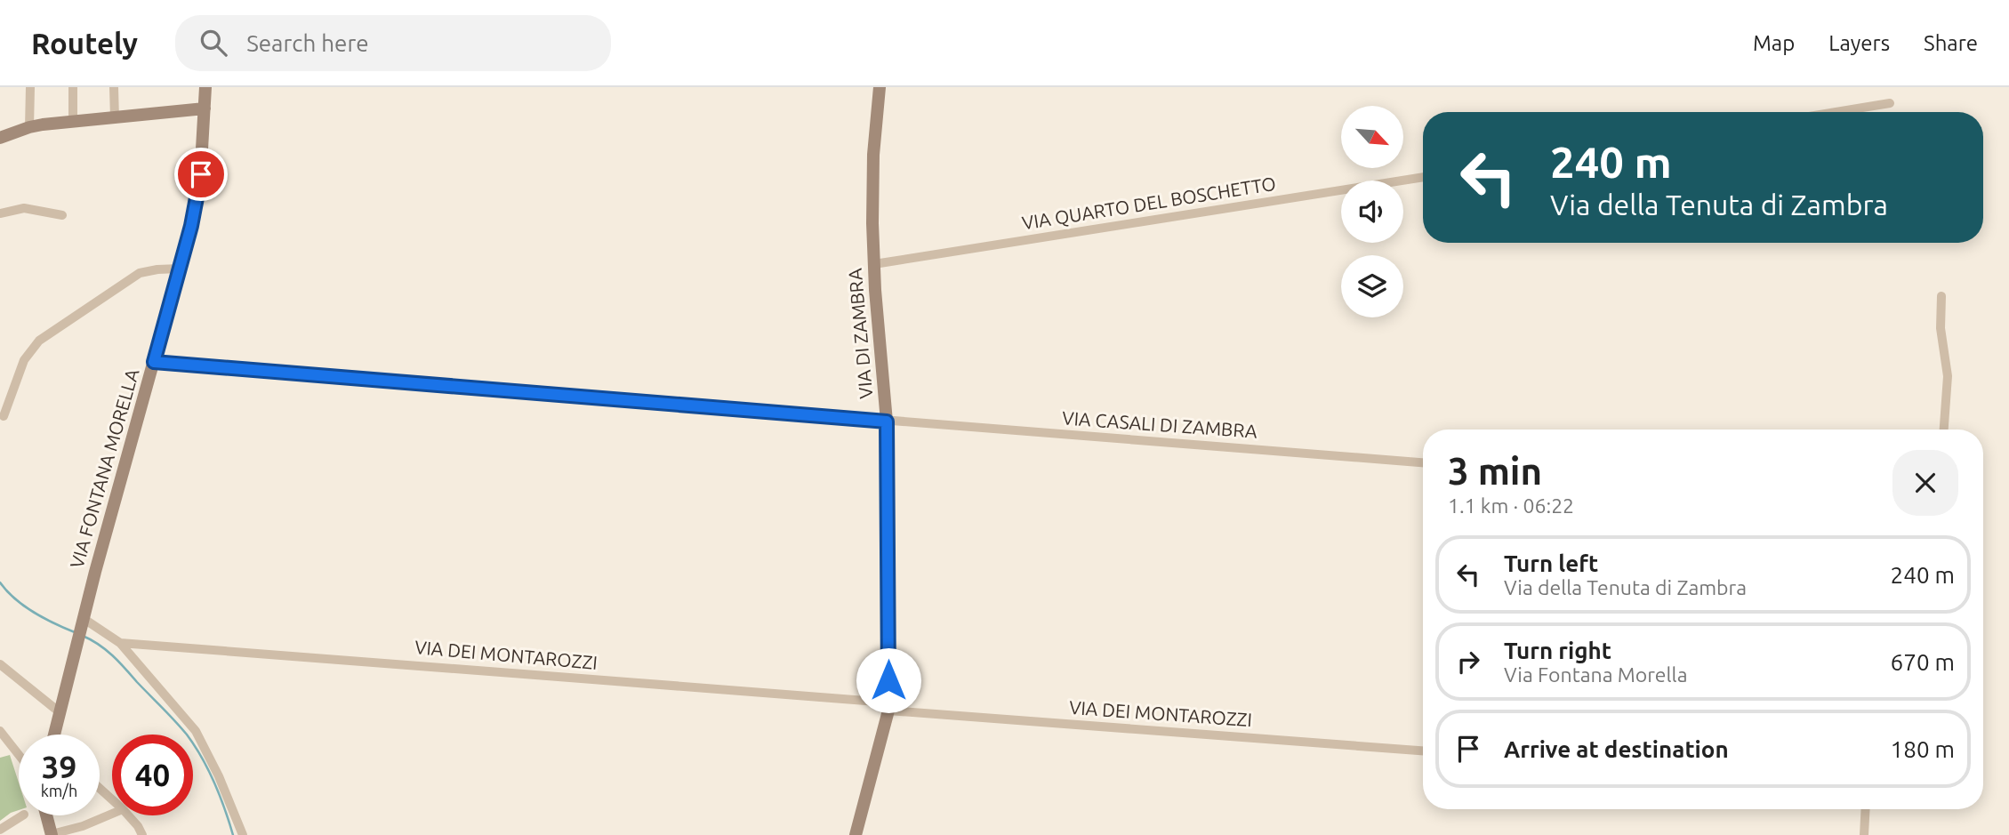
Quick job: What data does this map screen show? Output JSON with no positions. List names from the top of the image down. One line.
{"streets":{"street":["VIA QUARTO DEL BOSCHETTO","VIA DI ZAMBRA","VIA CASALI DI ZAMBRA","VIA FONTANA MORELLA","VIA DEI MONTAROZZI"]},"crossings":[["VIA QUARTO DEL BOSCHETTO","VIA DI ZAMBRA"],["VIA DI ZAMBRA","VIA CASALI DI ZAMBRA"],["VIA DI ZAMBRA","VIA DEI MONTAROZZI"],["VIA CASALI DI ZAMBRA","VIA FONTANA MORELLA"]],"north":"bottom right","page":{"header":"Routely","search":"Search here","nav":["Map","Layers","Share"],"turn":["240 m","Via della Tenuta di Zambra"],"heading":["3 min","1.1 km · 06:22"],"list":[{"name":"Turn left","note":"Via della Tenuta di Zambra","value":"240 m"},{"name":"Turn right","note":"Via Fontana Morella","value":"670 m"},{"name":"Arrive at destination","value":"180 m"}],"speed":"39 km/h","limit":"40"}}
